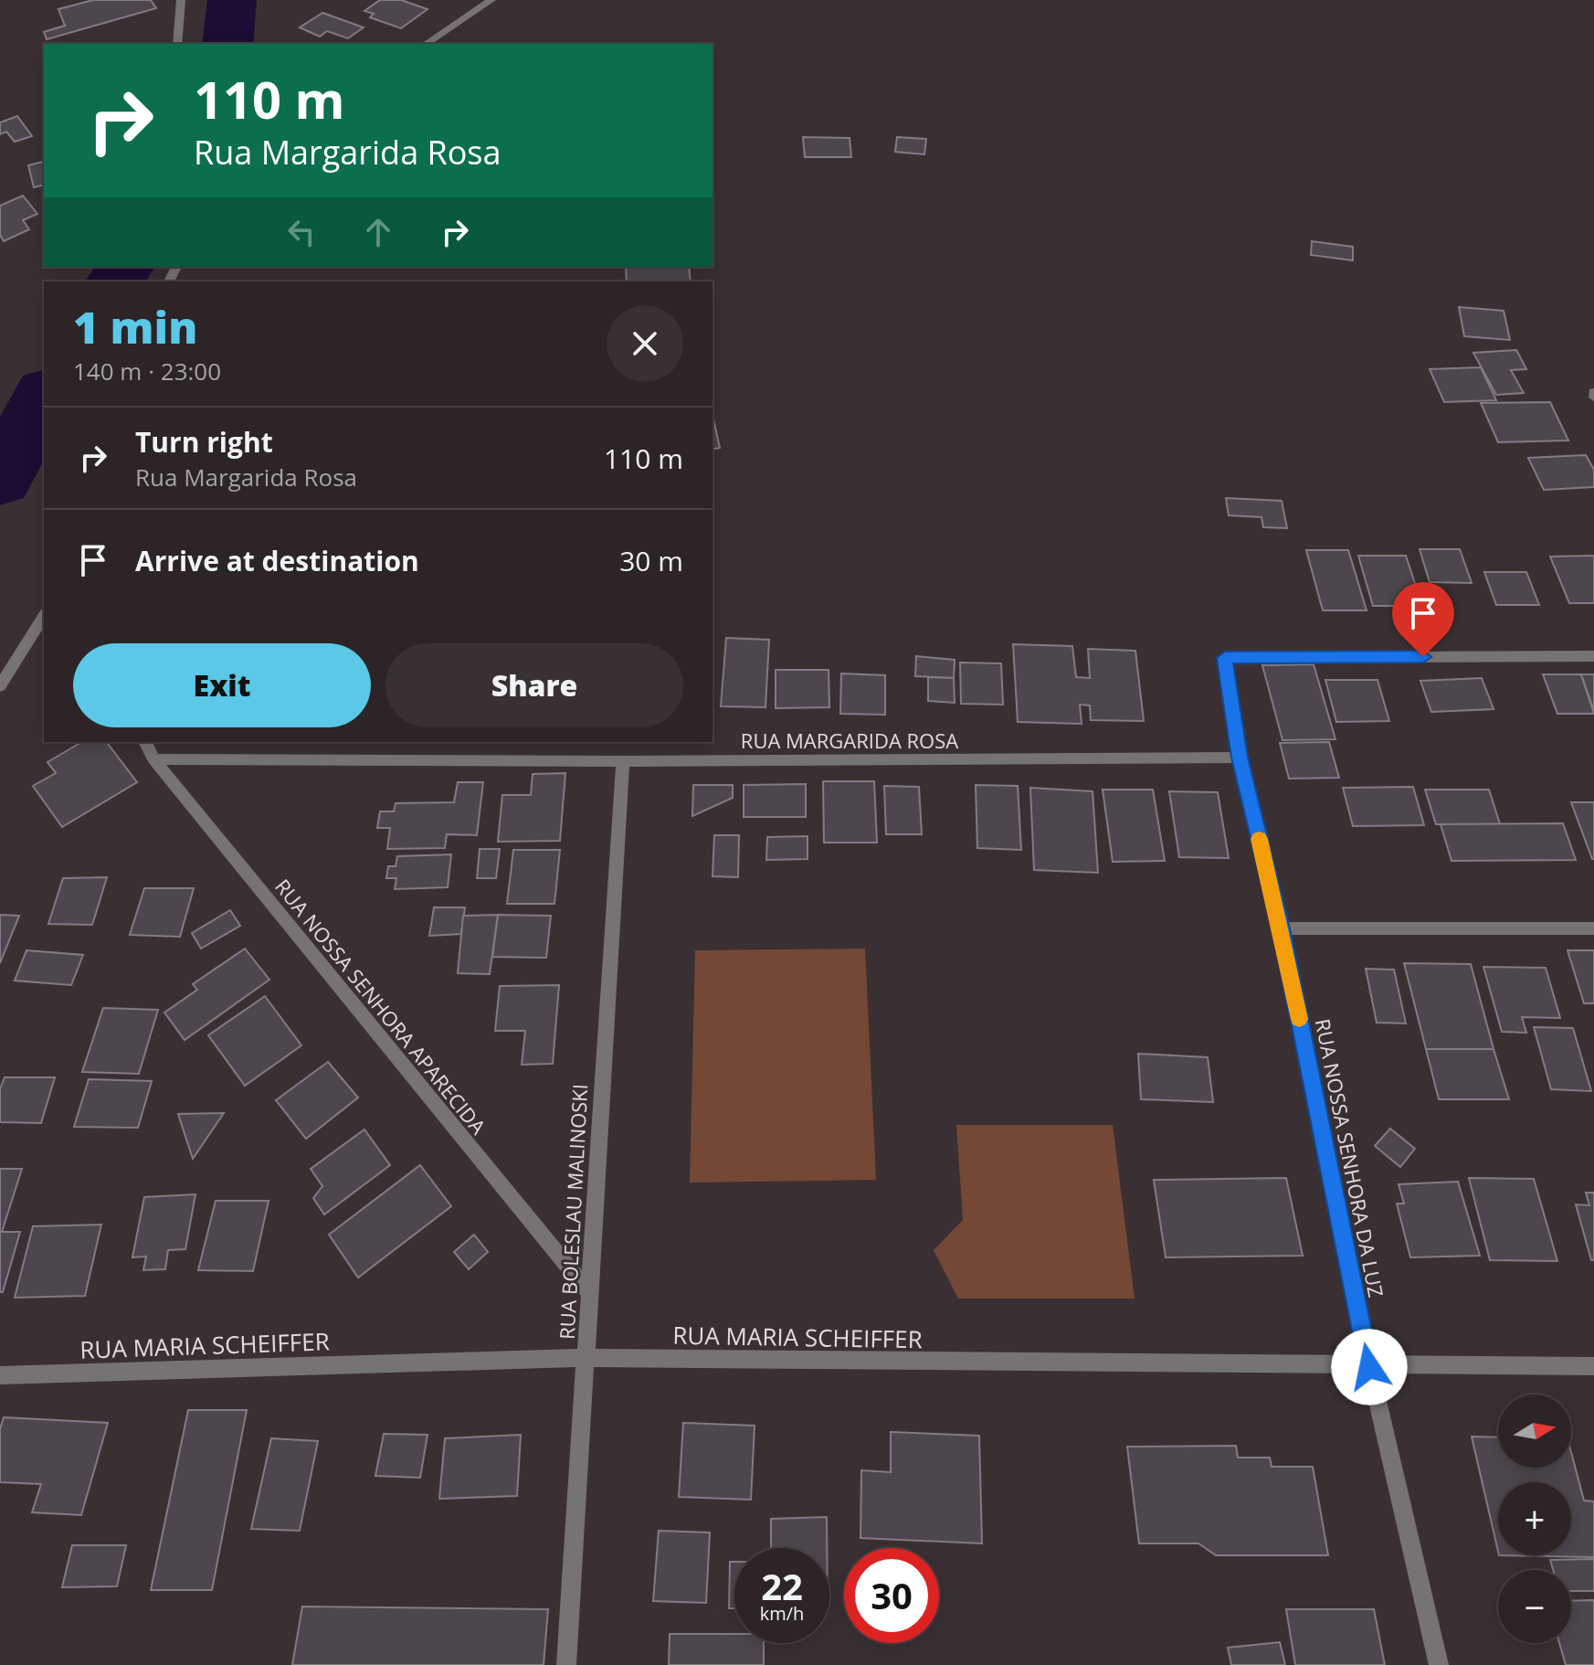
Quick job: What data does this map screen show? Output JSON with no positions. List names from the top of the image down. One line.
{"streets":{"street":["RUA MARGARIDA ROSA","RUA NOSSA SENHORA APARECIDA","RUA NOSSA SENHORA DA LUZ","RUA BOLESLAU MALINOSKI","RUA MARIA SCHEIFFER"]},"crossings":[["RUA MARGARIDA ROSA","RUA NOSSA SENHORA APARECIDA"],["RUA MARGARIDA ROSA","RUA NOSSA SENHORA DA LUZ"],["RUA MARGARIDA ROSA","RUA BOLESLAU MALINOSKI"],["RUA NOSSA SENHORA APARECIDA","RUA BOLESLAU MALINOSKI"],["RUA NOSSA SENHORA DA LUZ","RUA MARIA SCHEIFFER"],["RUA BOLESLAU MALINOSKI","RUA MARIA SCHEIFFER"]],"north":"right","page":{"turn":["110 m","Rua Margarida Rosa"],"heading":["1 min","140 m · 23:00"],"list":[{"name":"Turn right","note":"Rua Margarida Rosa","value":"110 m"},{"name":"Arrive at destination","value":"30 m"}],"buttons":["Exit","Share"],"map_buttons":["+","−"],"speed":"22 km/h","limit":"30"}}
